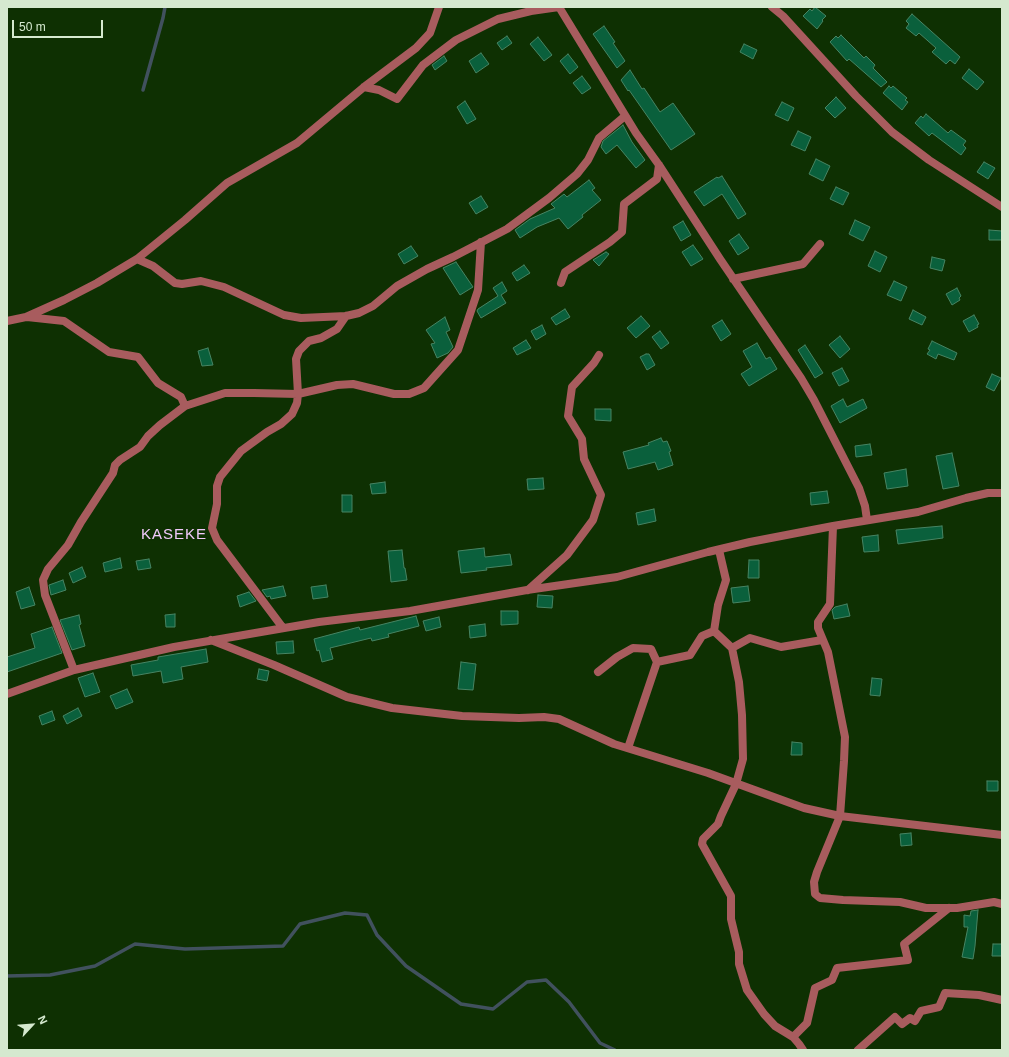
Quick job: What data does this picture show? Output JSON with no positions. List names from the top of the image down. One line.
{"districts":["KASEKE"],"scale_bar":"50 m","north":"top right"}
